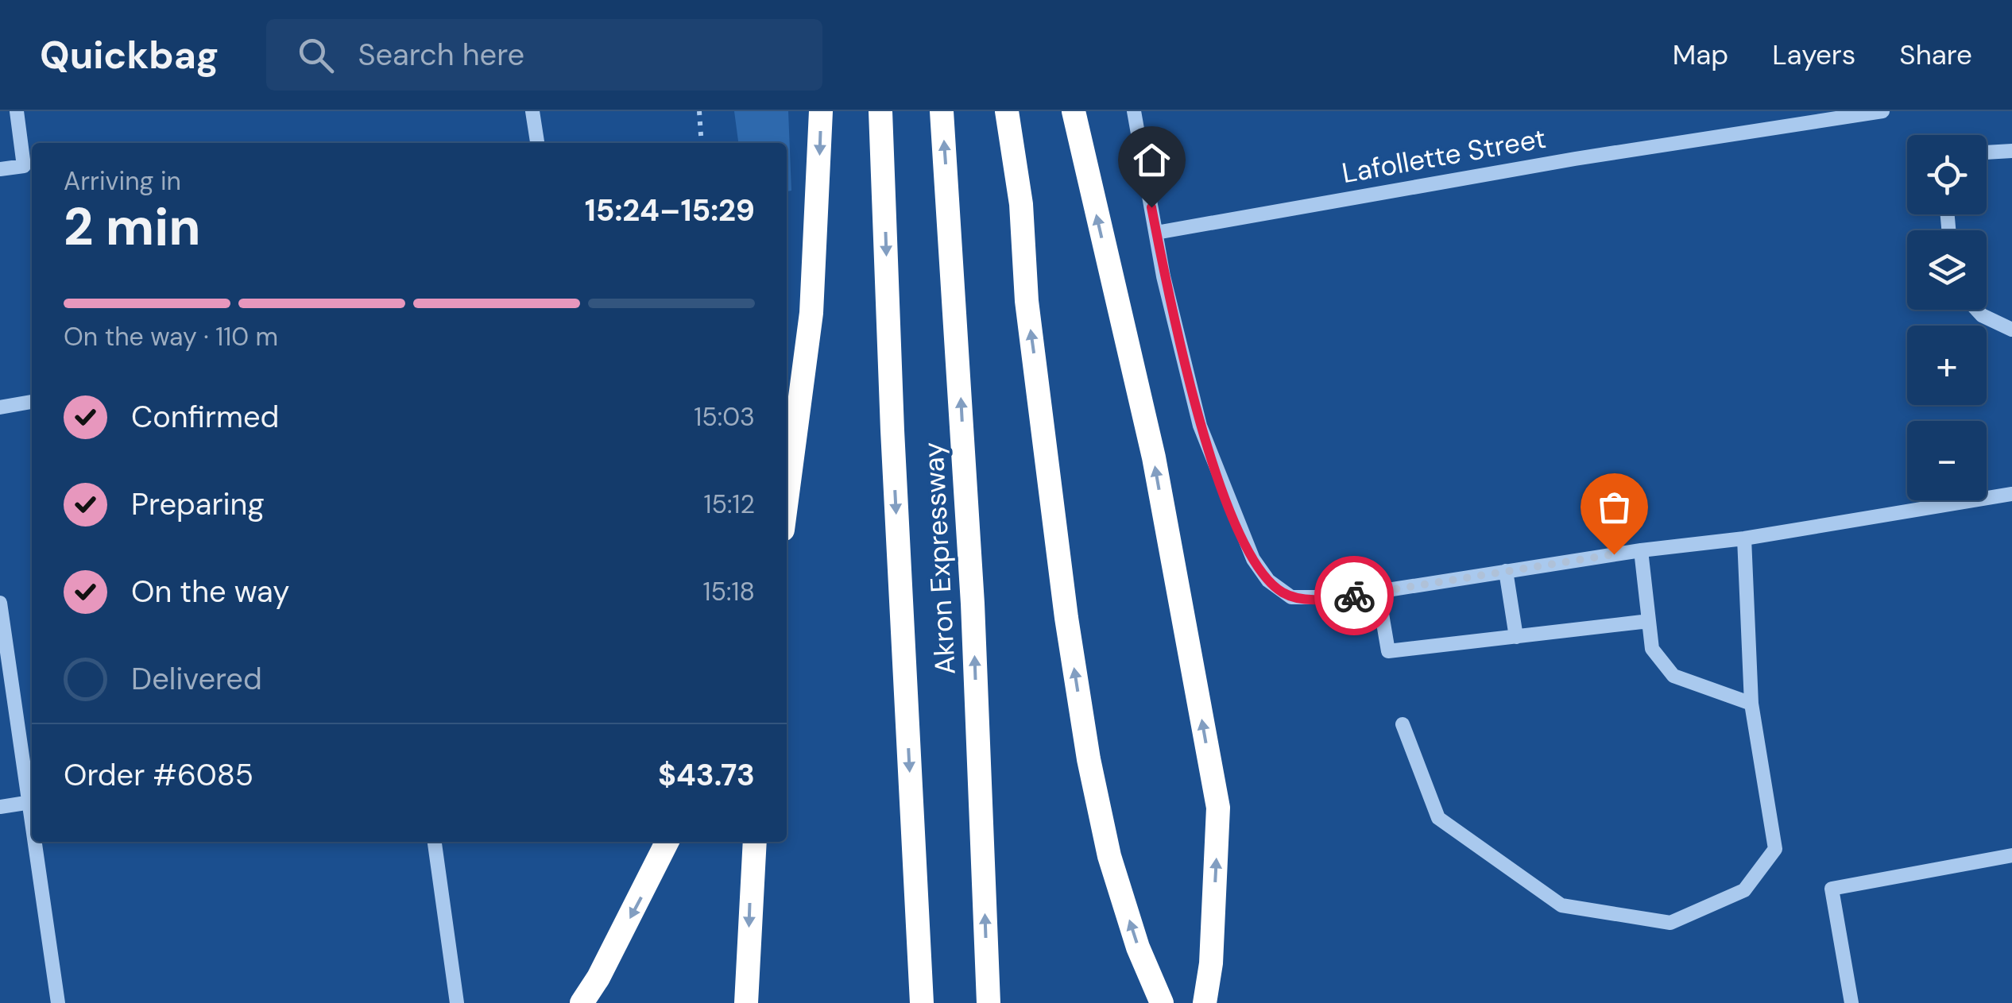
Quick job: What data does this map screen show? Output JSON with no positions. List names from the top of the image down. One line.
{"streets":{"highway":["Akron Expressway"],"street":["Lafollette Street"]},"page":{"header":"Quickbag","search":"Search here","nav":["Map","Layers","Share"],"map_buttons":["+","−"],"heading":["2 min","Arriving in","15:24–15:29"],"panel":["Order #6085","$43.73"],"bar":"On the way · 110 m","list":[["Confirmed","15:03"],["Preparing","15:12"],["On the way","15:18"],"Delivered"]}}
